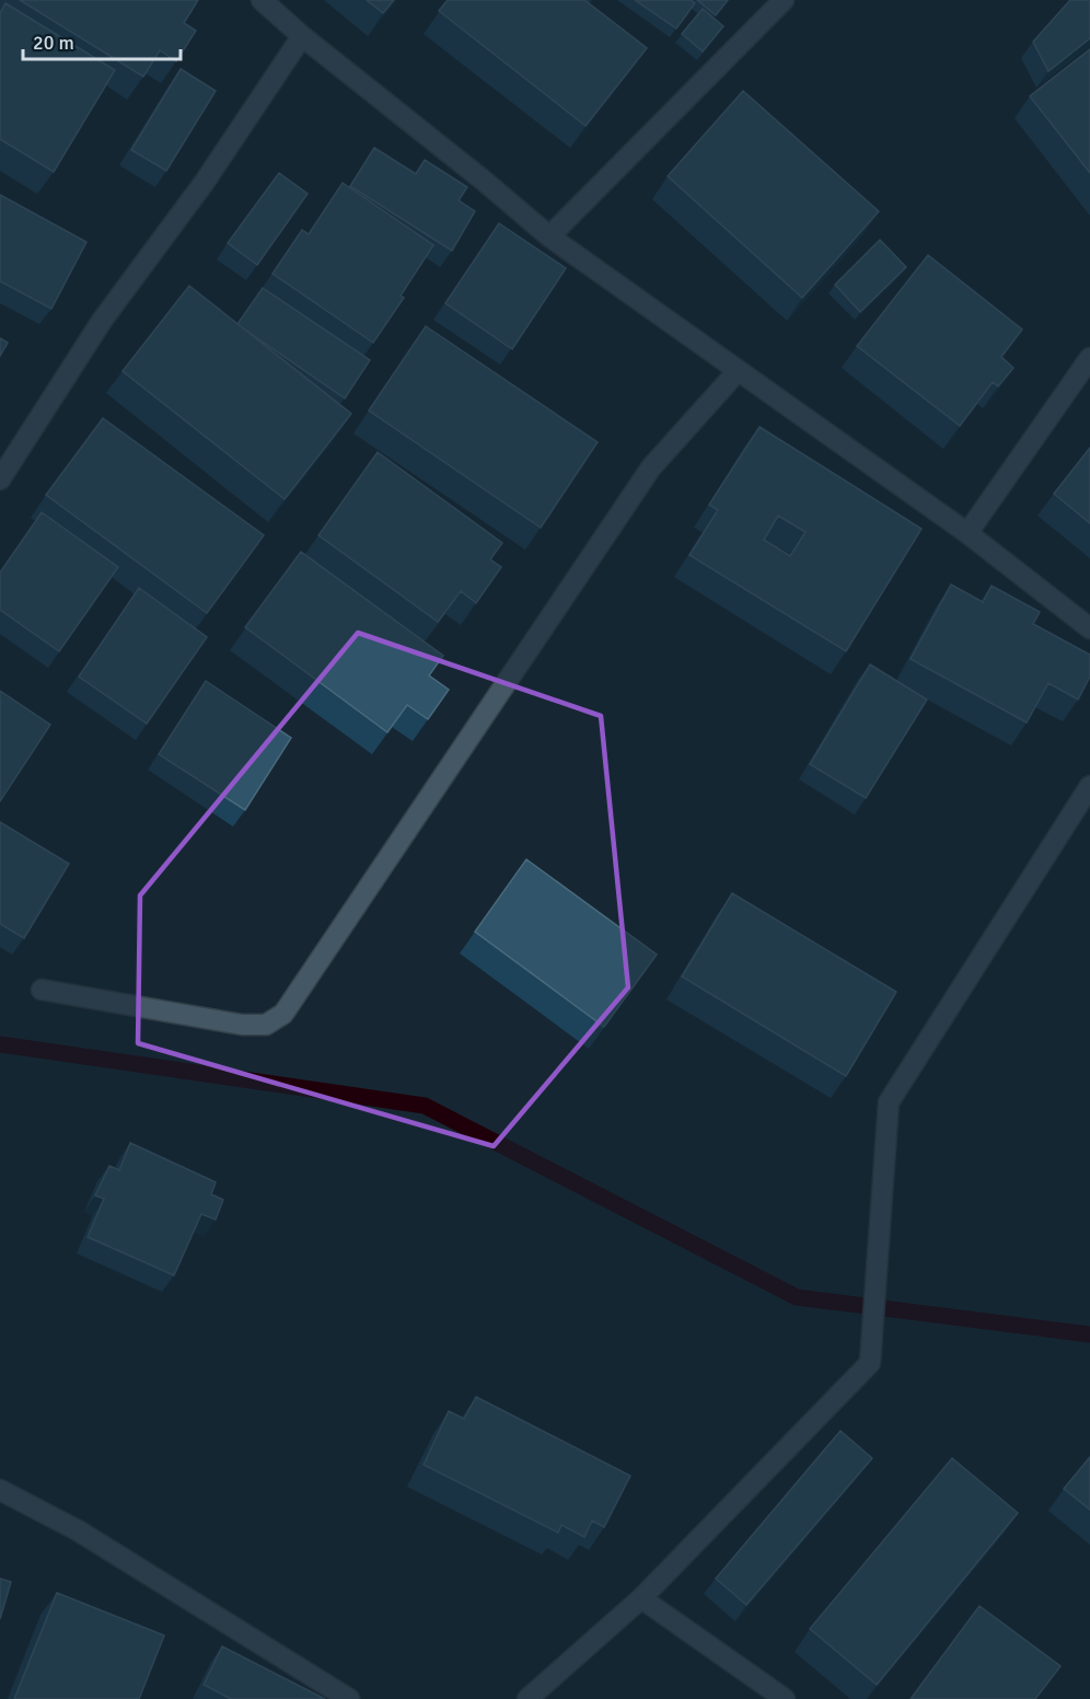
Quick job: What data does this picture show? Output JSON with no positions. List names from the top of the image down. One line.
{"scale_bar":"20 m"}
